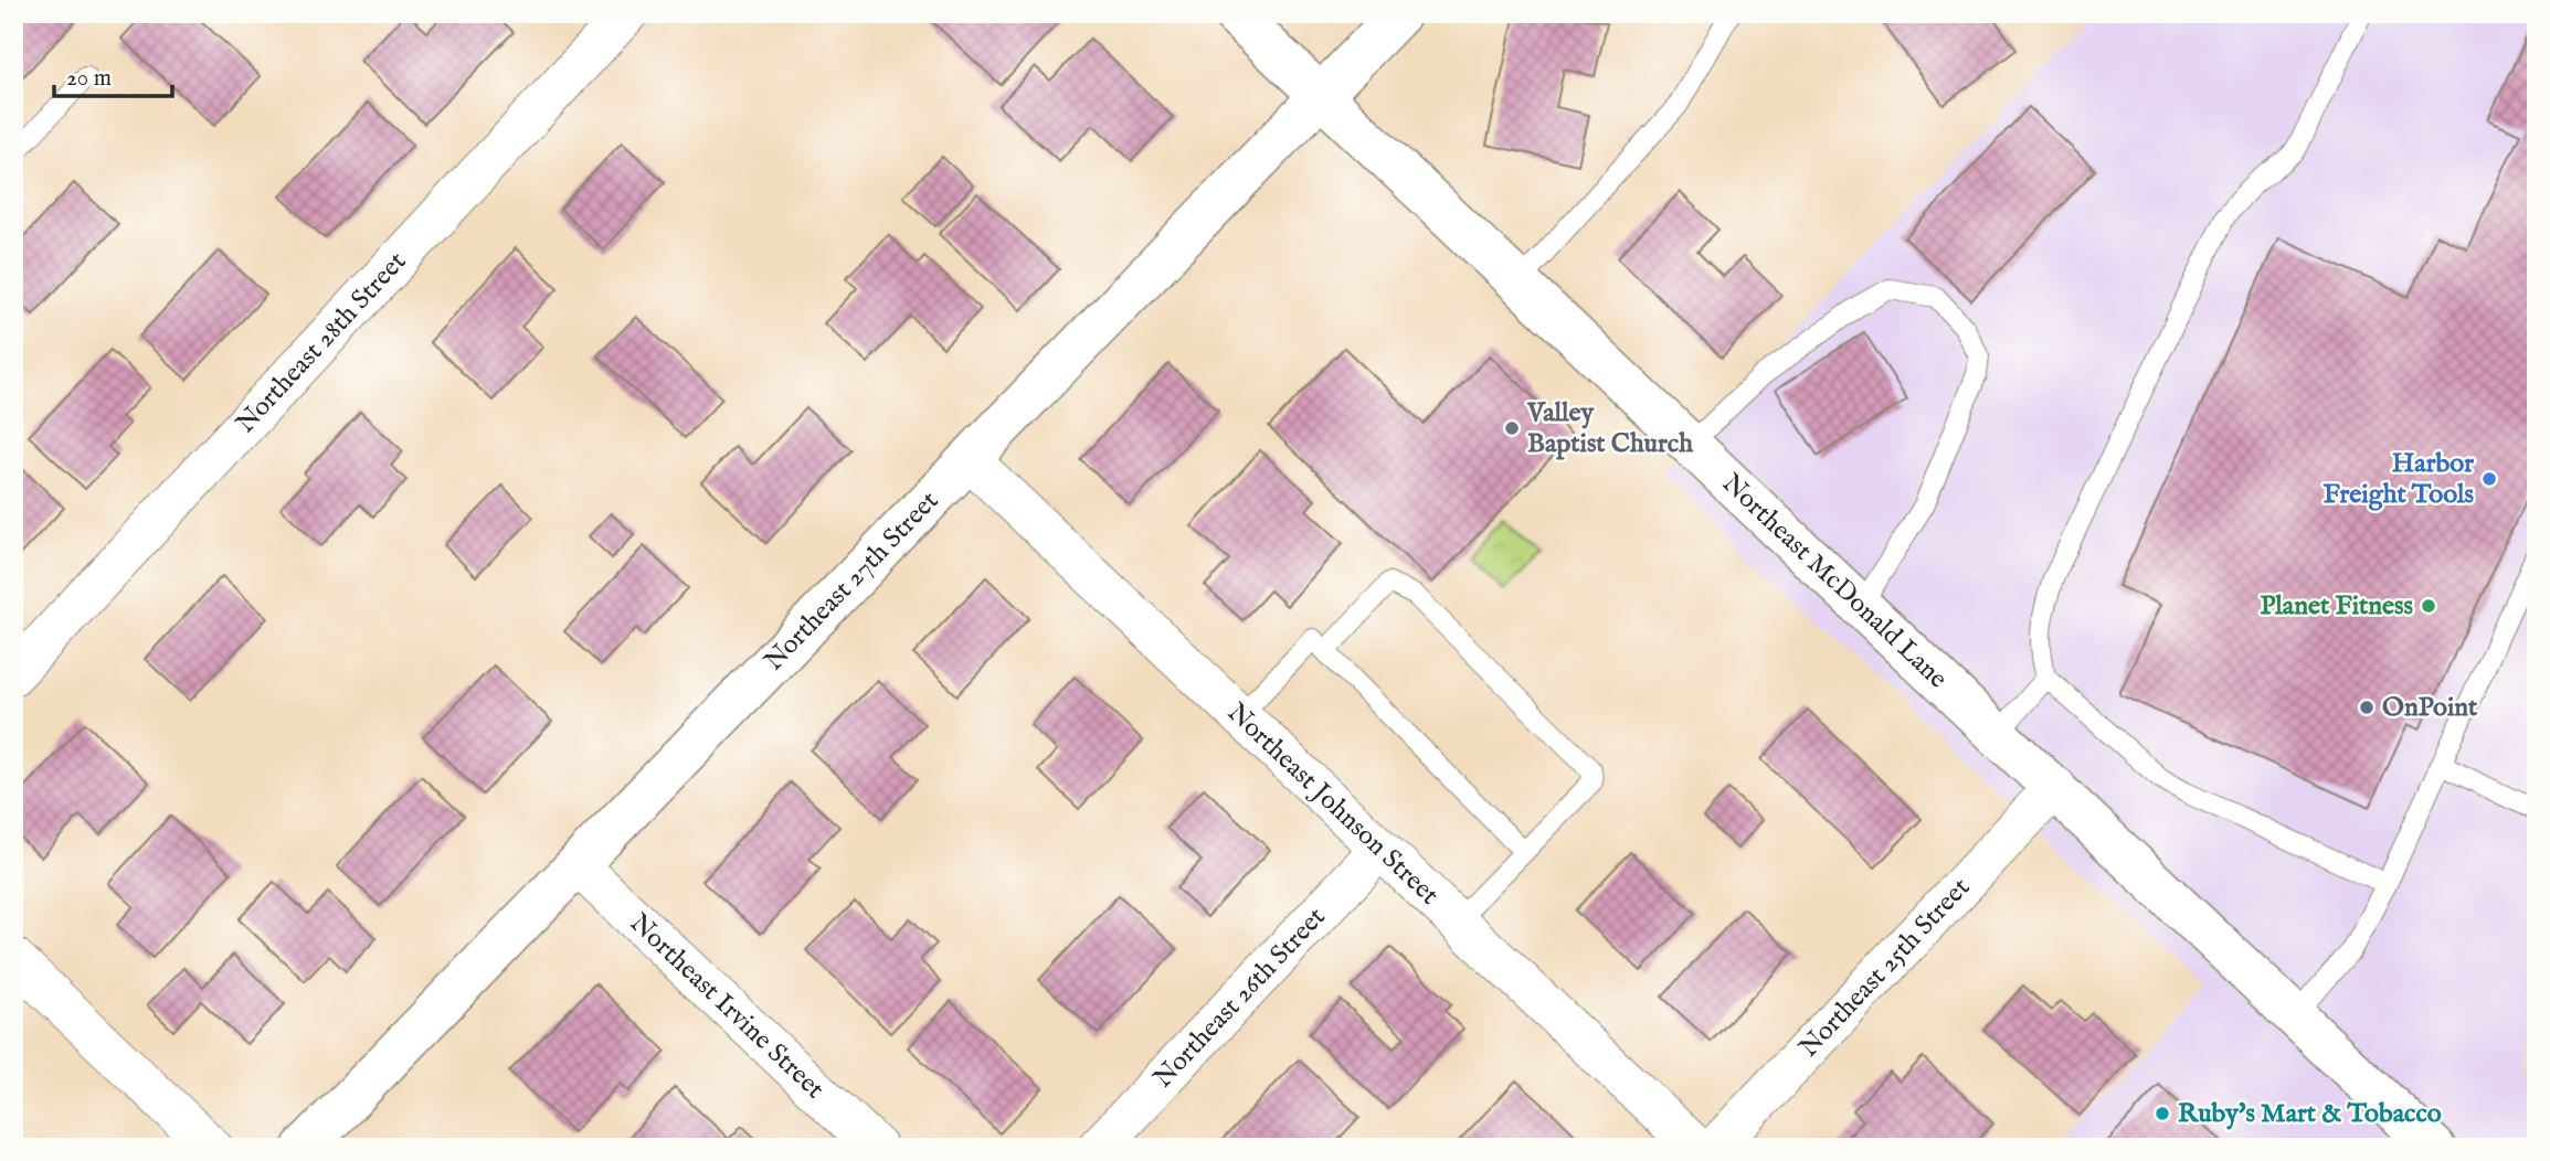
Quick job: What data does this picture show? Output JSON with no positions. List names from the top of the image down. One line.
{"streets":{"street":["Northeast 28th Street","Northeast McDonald Lane","Northeast 27th Street","Northeast Johnson Street","Northeast 25th Street","Northeast 26th Street","Northeast Irvine Street"]},"crossings":[["Northeast McDonald Lane","Northeast 27th Street"],["Northeast McDonald Lane","Northeast 25th Street"],["Northeast 27th Street","Northeast Johnson Street"],["Northeast 27th Street","Northeast Irvine Street"],["Northeast Johnson Street","Northeast 26th Street"]],"places":["Valley Baptist Church","Harbor Freight Tools","Planet Fitness","OnPoint","Ruby's Mart & Tobacco"],"scale_bar":"20 m"}
